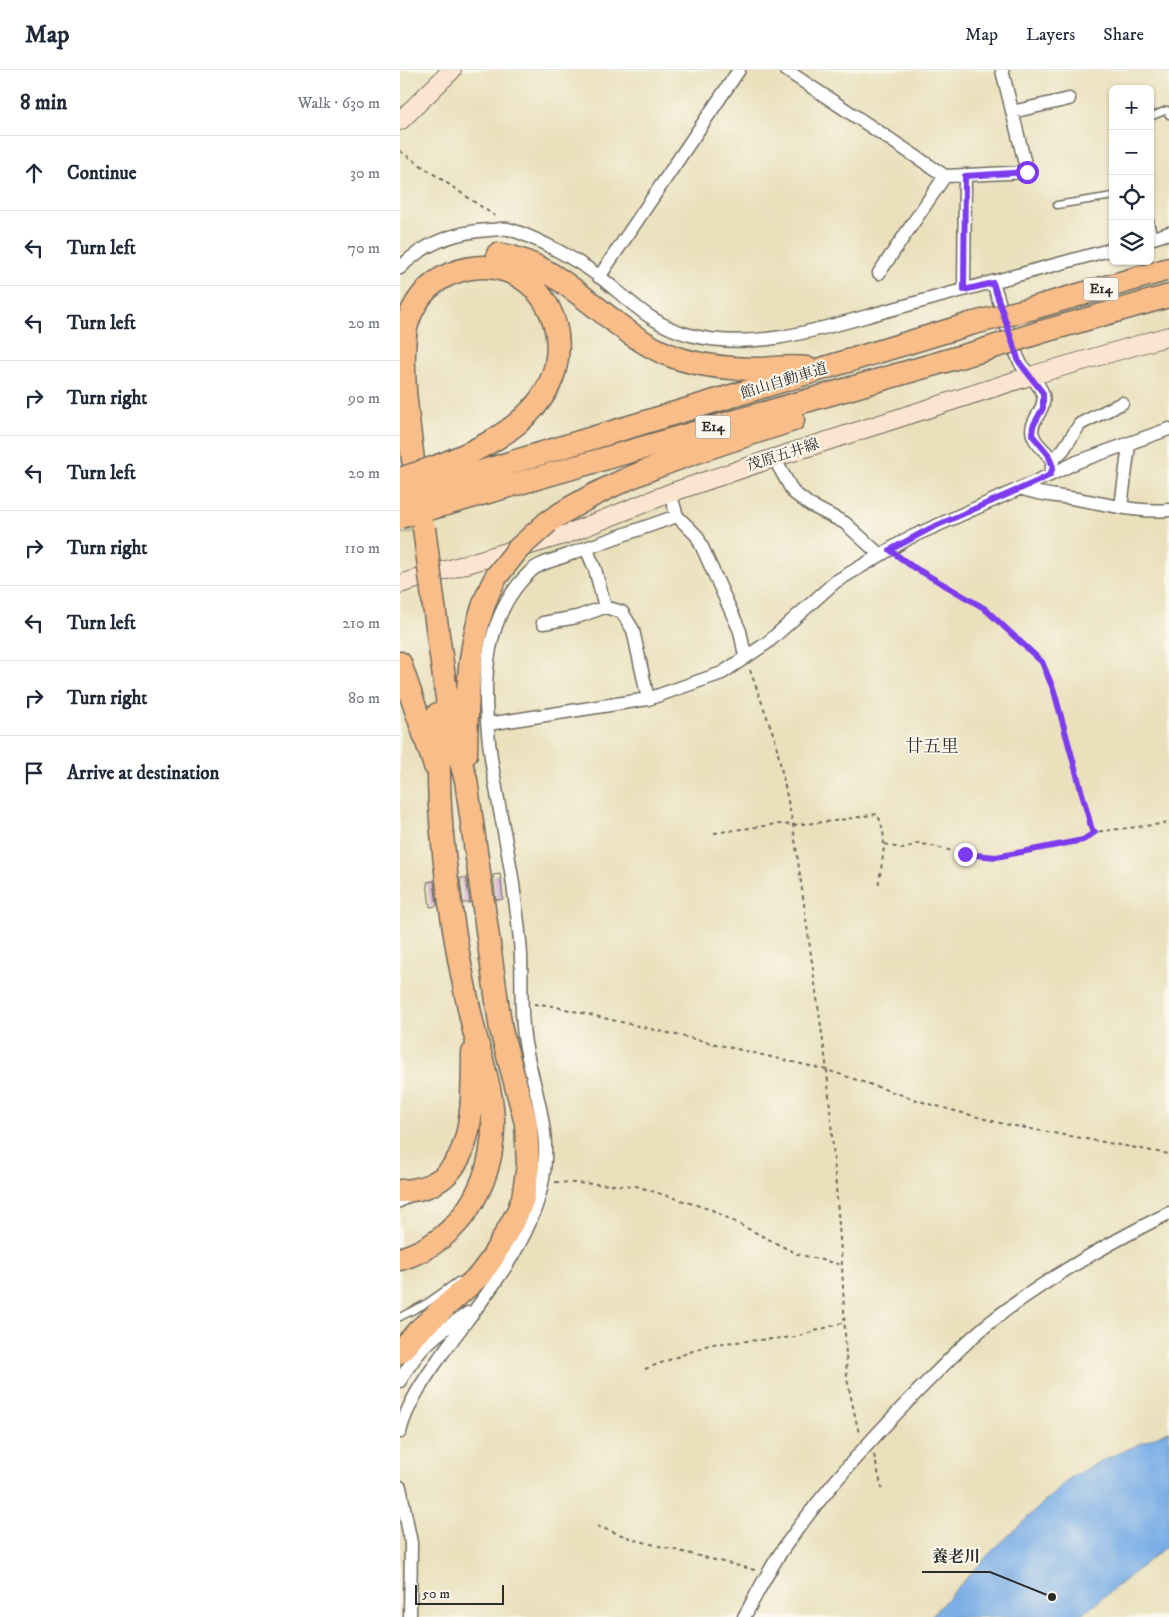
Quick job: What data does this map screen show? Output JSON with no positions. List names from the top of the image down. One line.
{"streets":{"highway":["E14","館山自動車道"],"main road":["茂原五井線"]},"districts":["廿五里"],"places":["養老川"],"scale_bar":"50 m","page":{"header":"Map","nav":["Map","Layers","Share"],"heading":["8 min","Walk · 630 m"],"map_buttons":["+","−"],"list":[["Continue","30 m"],["Turn left","70 m"],["Turn left","20 m"],["Turn right","90 m"],["Turn left","20 m"],["Turn right","110 m"],["Turn left","210 m"],["Turn right","80 m"],"Arrive at destination"],"scale":"50 m"}}
